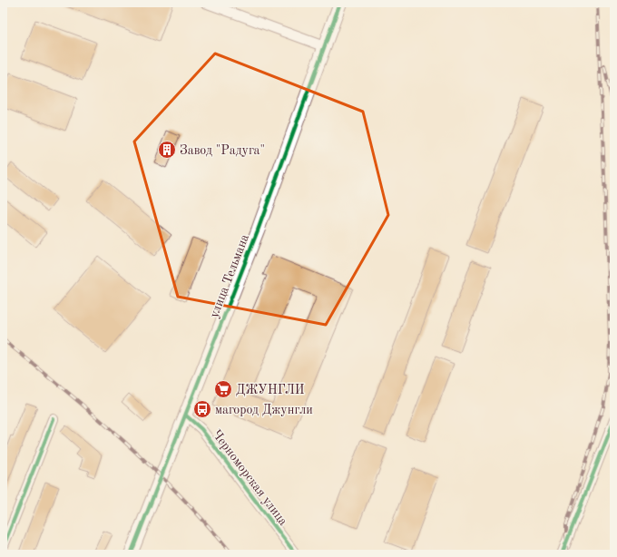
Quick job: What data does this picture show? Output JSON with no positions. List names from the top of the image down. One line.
{"streets":{"street":["улица Тельмана","Черноморская улица"]},"crossings":[["улица Тельмана","Черноморская улица"]],"places":{"building":["Завод \"Радуга\""],"supermarket":["ДЖУНГЛИ"],"bus stop":["магород Джунгли"]}}
